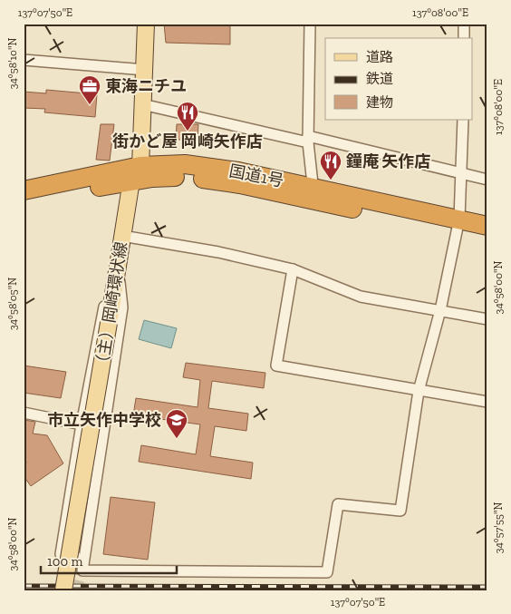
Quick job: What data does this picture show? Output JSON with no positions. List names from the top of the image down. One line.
{"streets":{"highway":["国道1号"],"main road":["（主）岡崎環状線"]},"crossings":[["国道1号","（主）岡崎環状線"]],"places":{"office":["東海ニチユ"],"restaurant":["街かど屋 岡崎矢作店","鐘庵 矢作店"],"school or university":["市立矢作中学校"]},"legend":["道路","鉄道","建物"],"scale_bar":"100 m","coordinates":["137°07'50\"E","137°08'00\"E","34°58'10\"N","34°58'00\"N","34°58'05\"N","34°57'55\"N"]}
